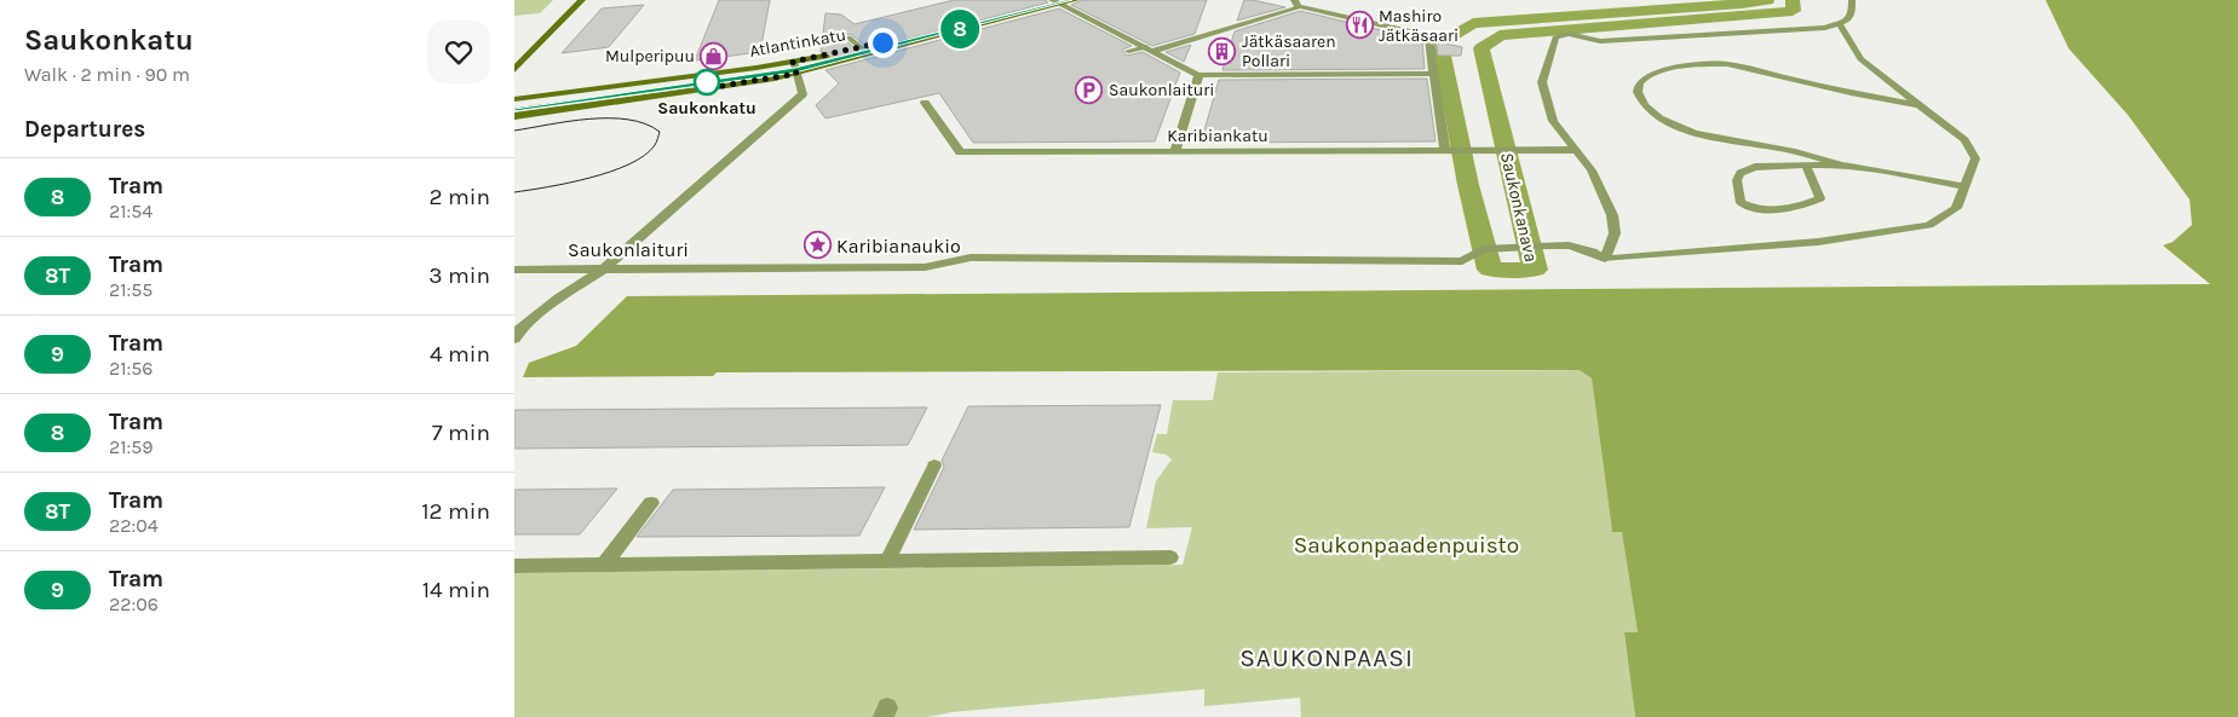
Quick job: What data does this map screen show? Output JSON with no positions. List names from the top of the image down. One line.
{"streets":{"street":["Atlantinkatu","Karibiankatu","Saukonlaituri"]},"districts":["SAUKONPAASI"],"water":["Saukonkanava"],"parks":["Saukonpaadenpuisto"],"places":{"restaurant":["Mashiro Jätkäsaari"],"building":["Jätkäsaaren Pollari"],"shop":["Mulperipuu"],"other":["Saukonkatu"],"parking":["Saukonlaituri"],"place":["Karibianaukio"]},"lines":["tram line 8"],"page":{"heading":[["Saukonkatu","Walk · 2 min · 90 m"],"Departures"],"on_map":"8","list":[{"mark":"8","name":"Tram","note":"21:54","value":"2 min"},{"mark":"8T","name":"Tram","note":"21:55","value":"3 min"},{"mark":"9","name":"Tram","note":"21:56","value":"4 min"},{"mark":"8","name":"Tram","note":"21:59","value":"7 min"},{"mark":"8T","name":"Tram","note":"22:04","value":"12 min"},{"mark":"9","name":"Tram","note":"22:06","value":"14 min"}]}}
